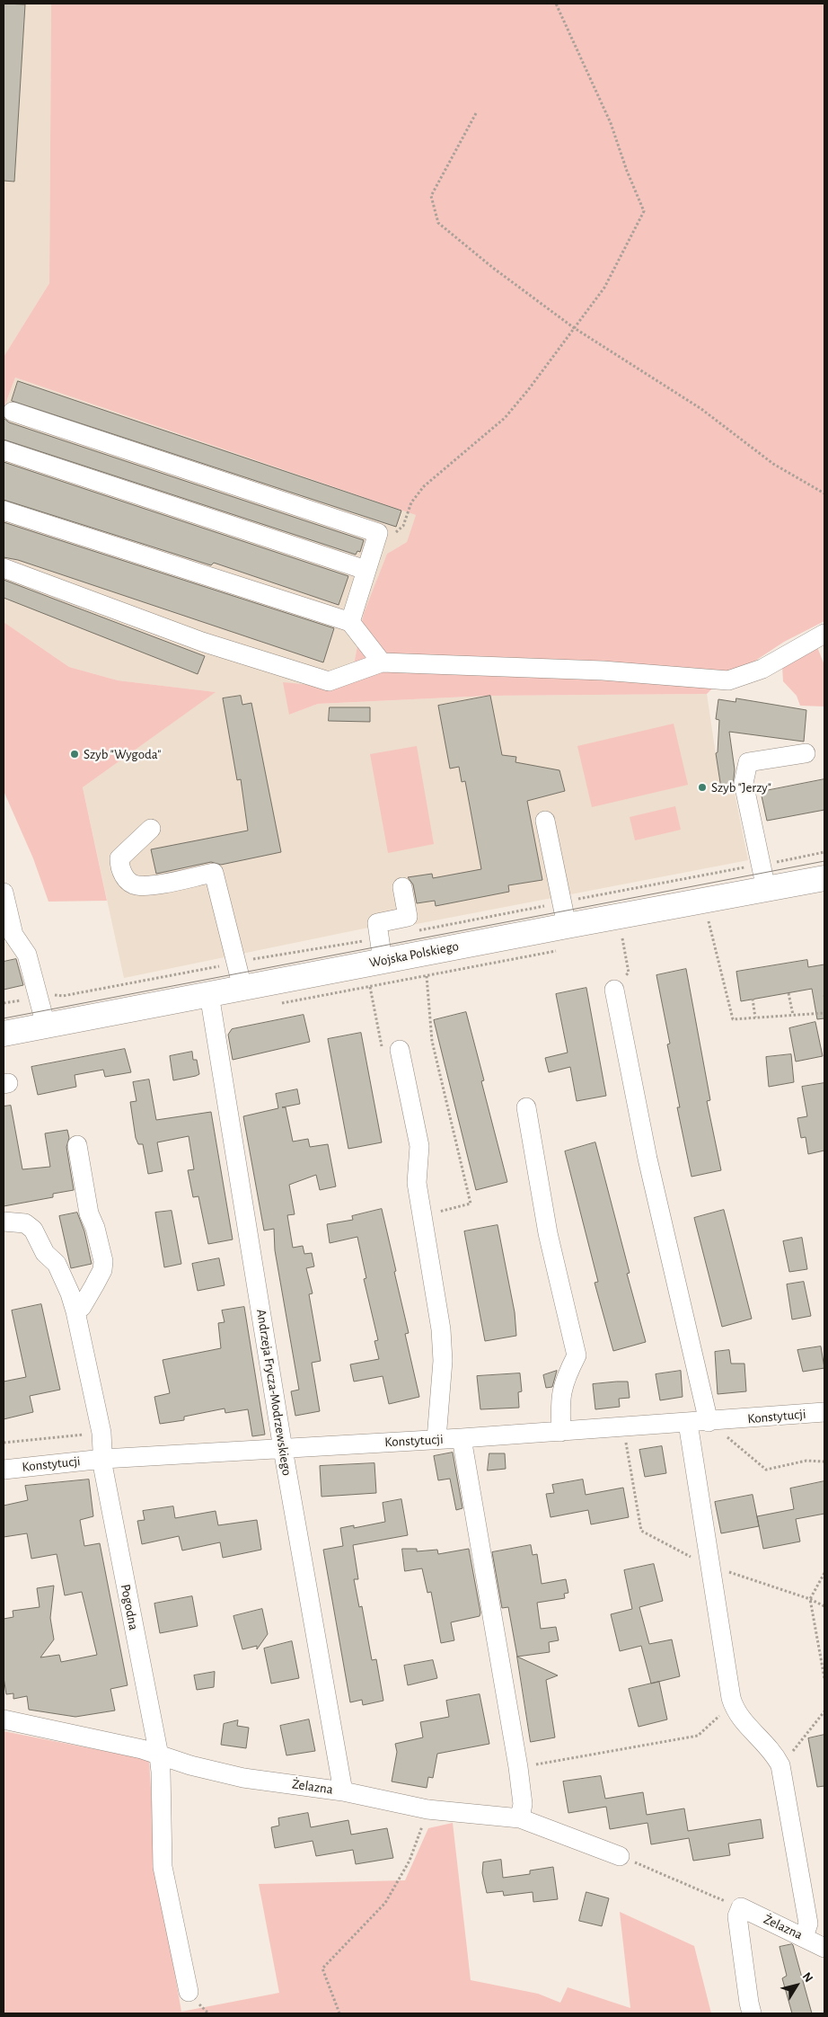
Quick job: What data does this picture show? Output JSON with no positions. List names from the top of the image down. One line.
{"streets":{"main road":["Wojska Polskiego"],"street":["Andrzeja Frycza-Modrzewskiego","Konstytucji","Pogodna","Żelazna"]},"crossings":[["Wojska Polskiego","Andrzeja Frycza-Modrzewskiego"],["Andrzeja Frycza-Modrzewskiego","Konstytucji"],["Andrzeja Frycza-Modrzewskiego","Żelazna"],["Konstytucji","Pogodna"],["Pogodna","Żelazna"]],"places":["Szyb \"Wygoda\"","Szyb \"Jerzy\""],"north":"top right"}
